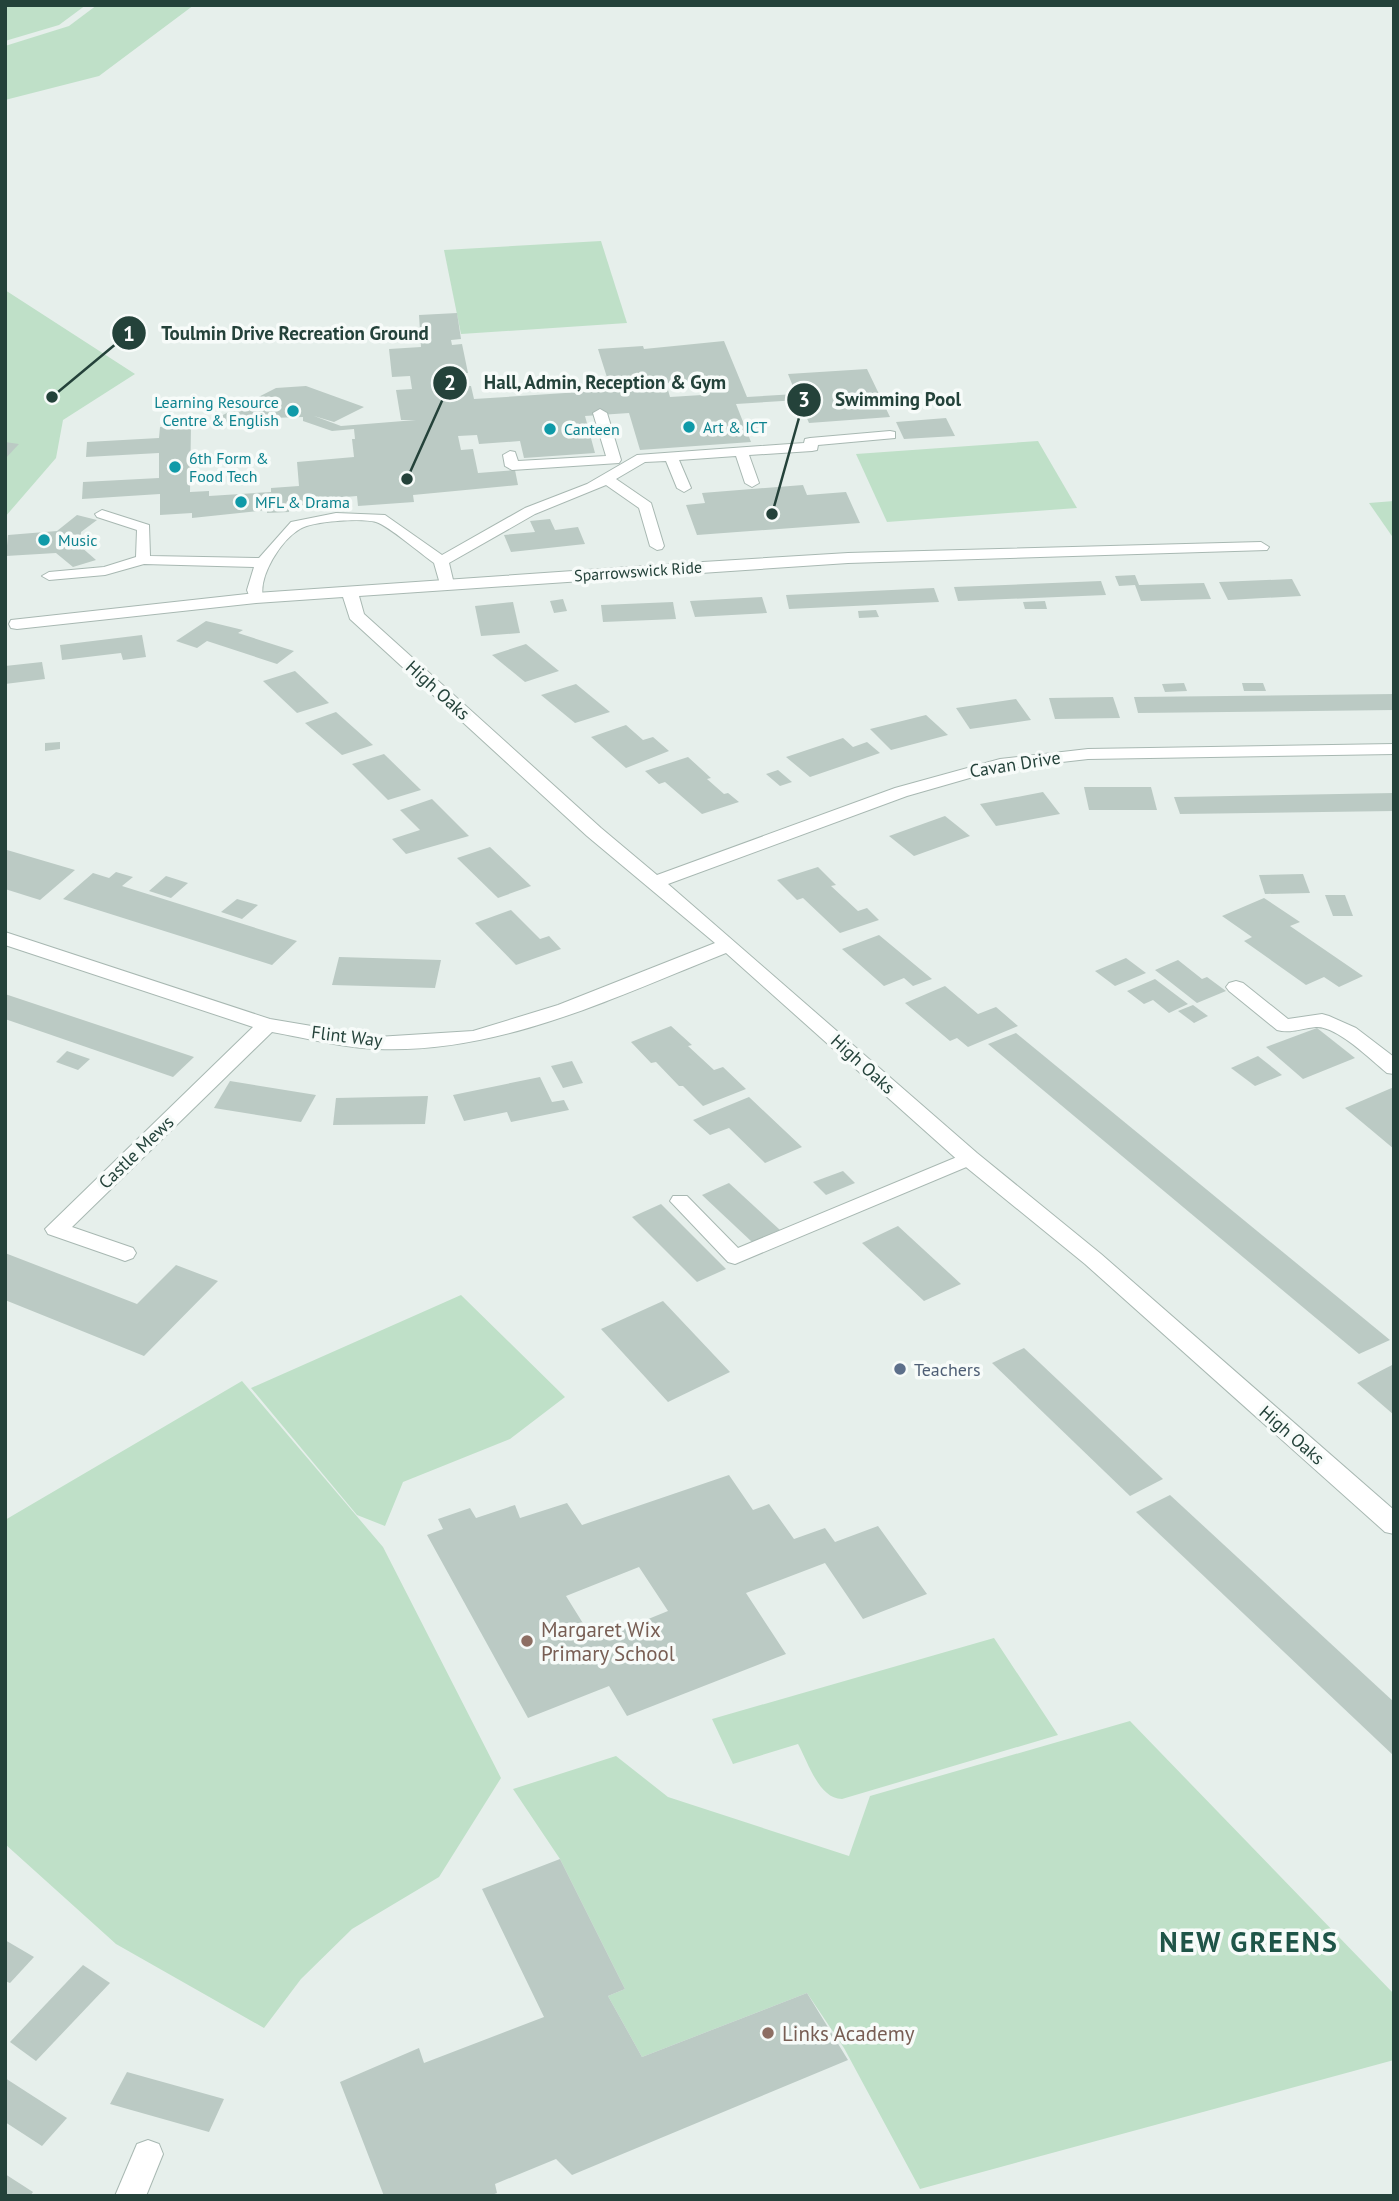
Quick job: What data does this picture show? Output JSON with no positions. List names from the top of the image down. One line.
{"streets":{"street":["Sparrowswick Ride","High Oaks","Cavan Drive","Flint Way","Castle Mews"]},"crossings":[["Sparrowswick Ride","High Oaks"],["High Oaks","Cavan Drive"],["High Oaks","Flint Way"],["Flint Way","Castle Mews"]],"districts":["NEW GREENS"],"places":["Toulmin Drive Recreation Ground","Learning Resource Centre & English","Art & ICT","Canteen","6th Form & Food Tech","Hall, Admin, Reception & Gym","MFL & Drama","Swimming Pool","Music","Teachers","Margaret Wix Primary School","Links Academy"]}
